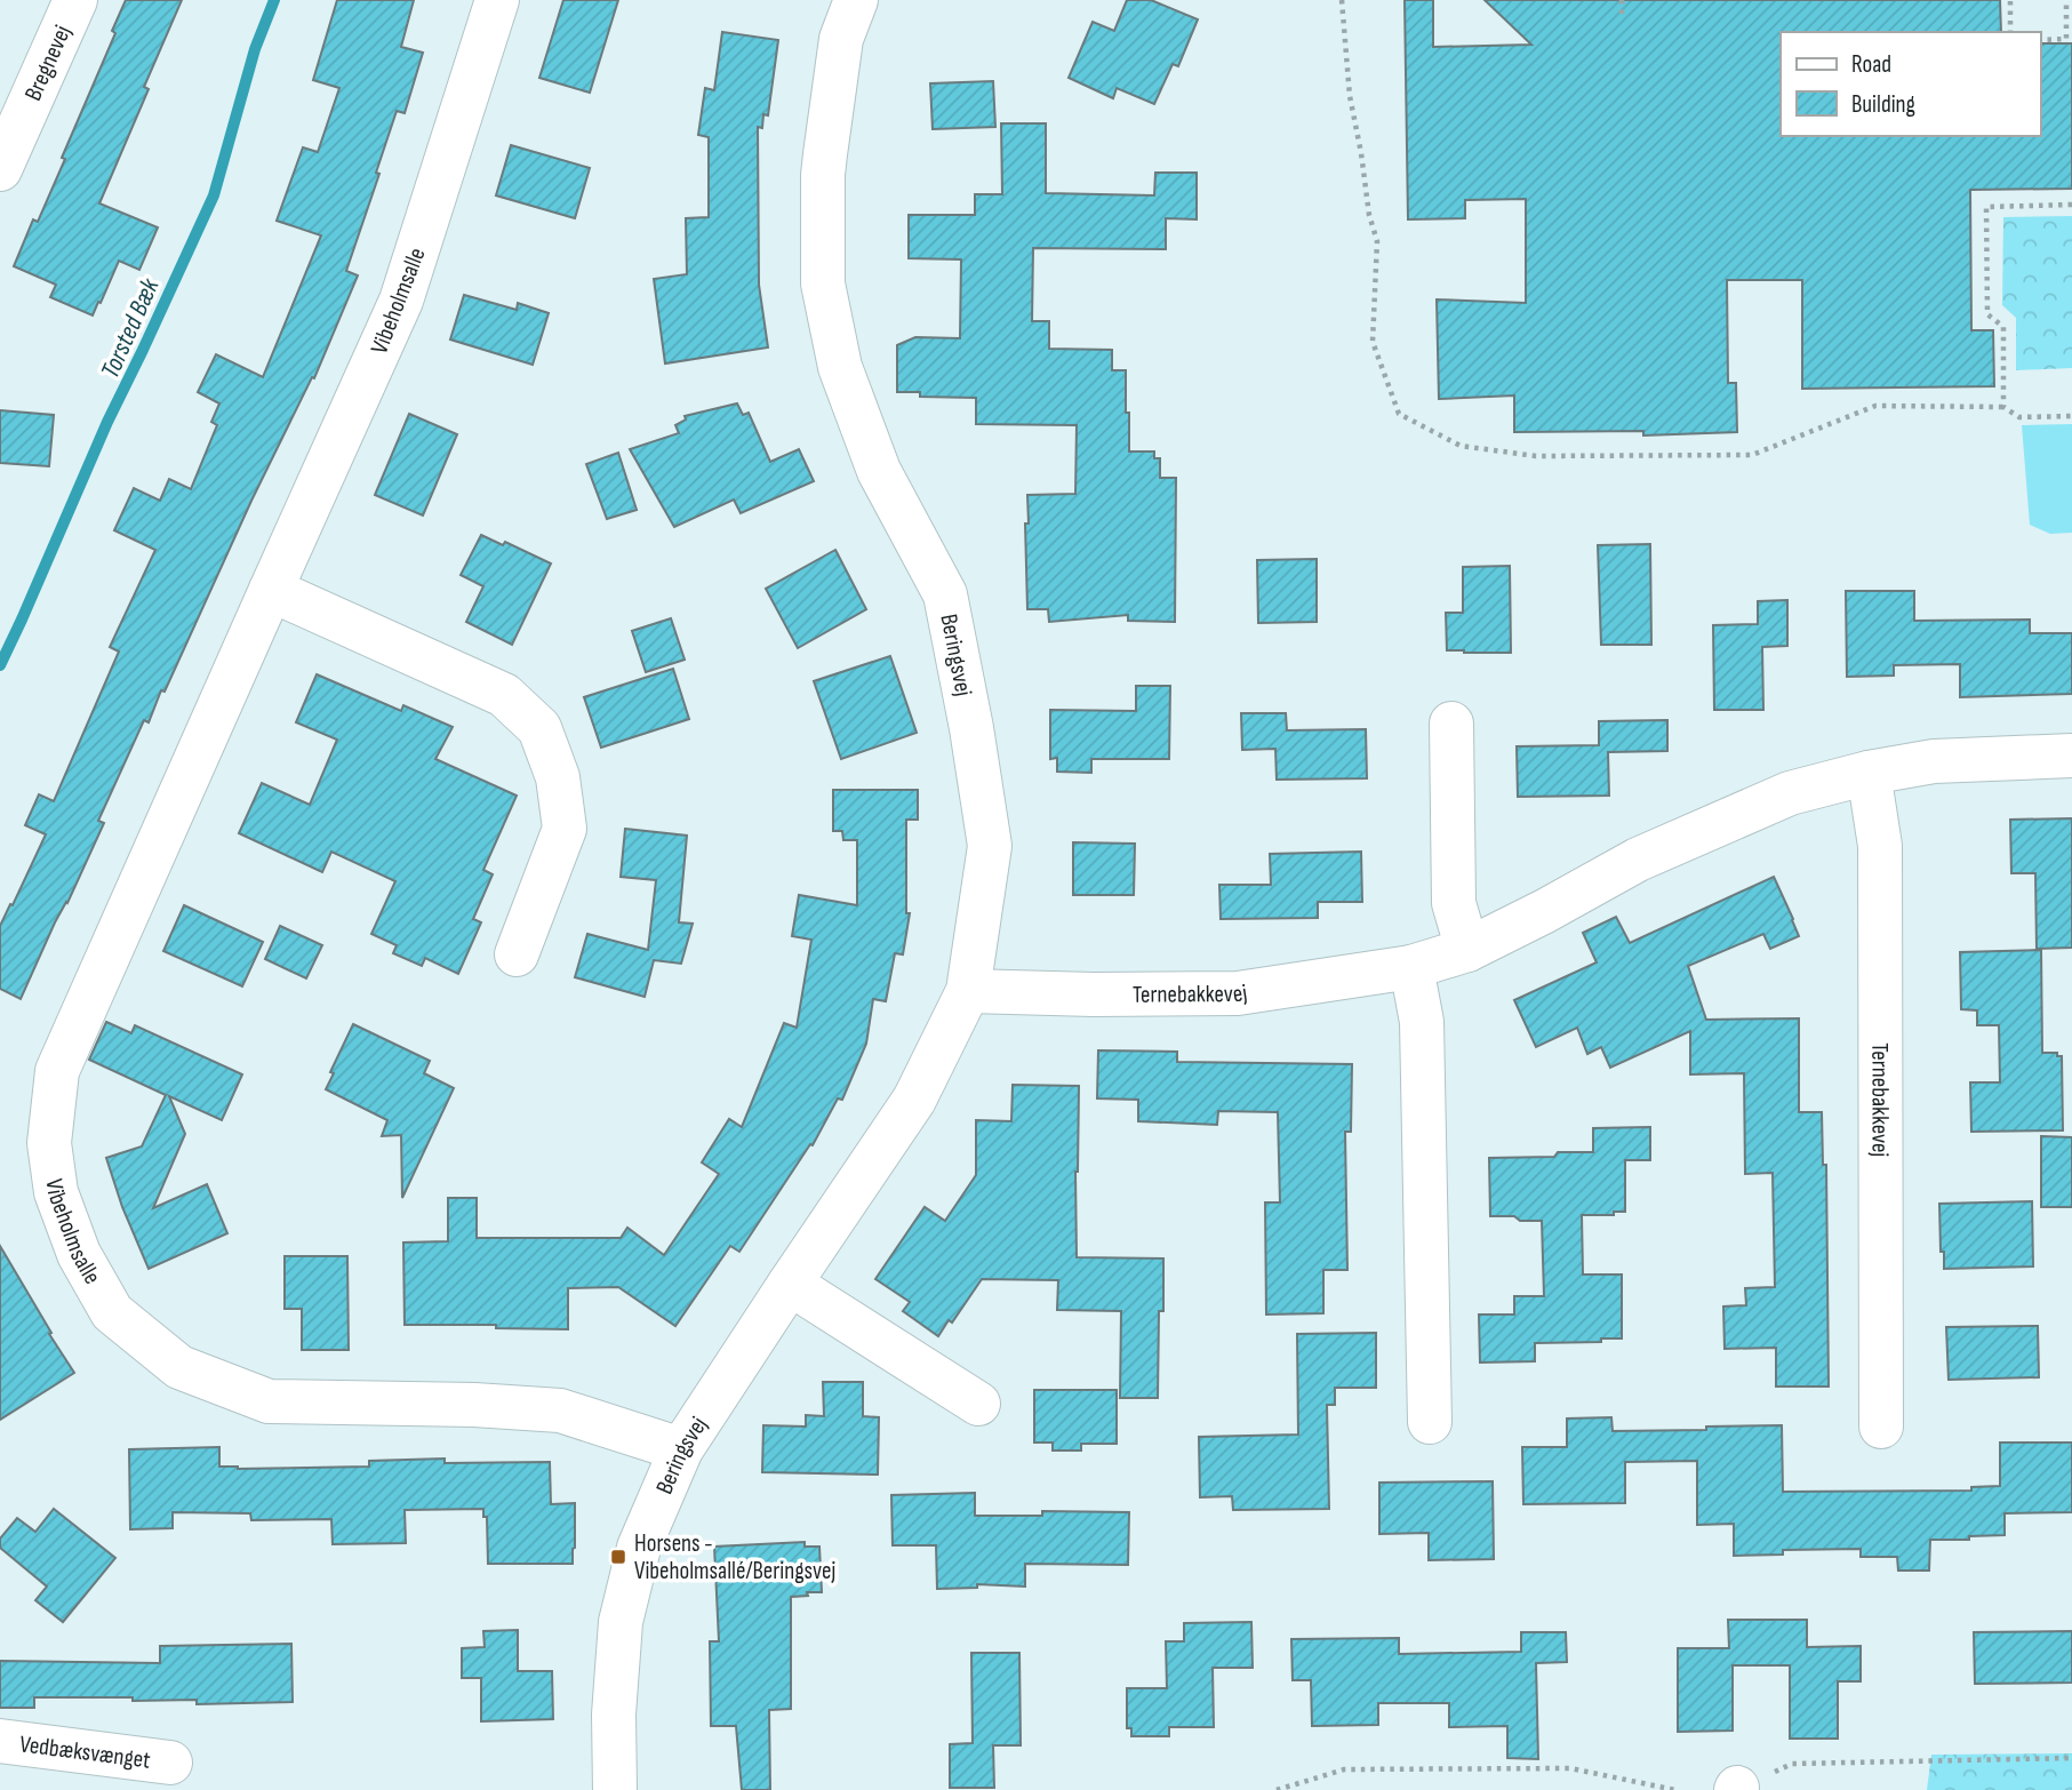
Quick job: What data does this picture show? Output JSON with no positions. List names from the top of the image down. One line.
{"streets":{"street":["Bregnevej","Vibeholmsalle","Beringsvej","Ternebakkevej","Vedbæksvænget"]},"crossings":[["Vibeholmsalle","Beringsvej"],["Beringsvej","Ternebakkevej"]],"water":["Torsted Bæk"],"places":{"transit":["Horsens - Vibeholmsallé/Beringsvej"]},"legend":["Road","Building"]}
